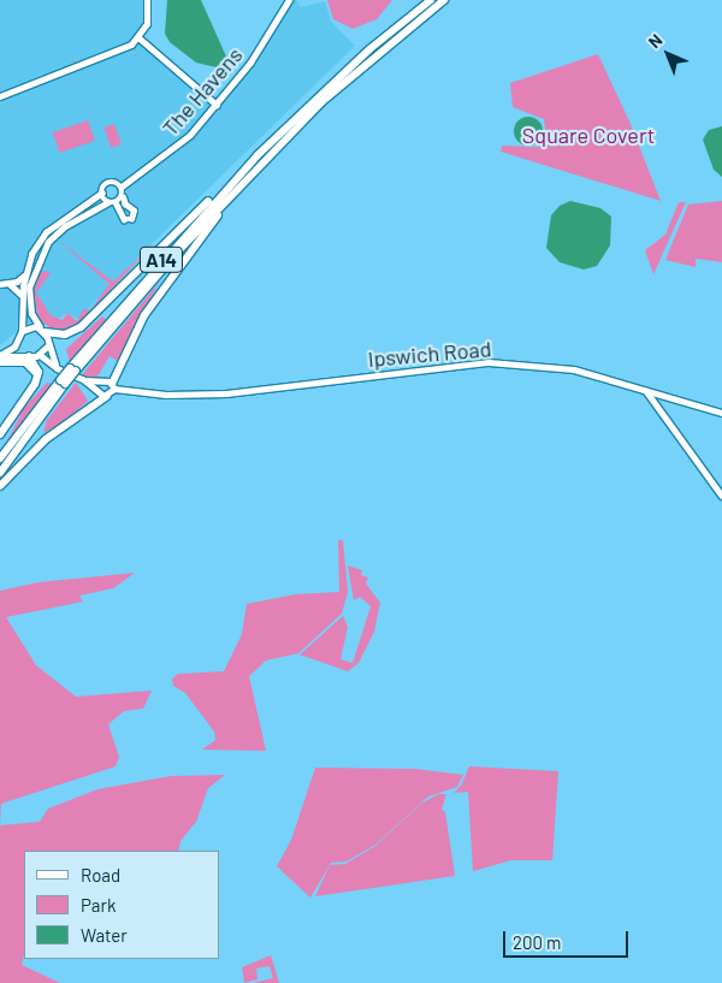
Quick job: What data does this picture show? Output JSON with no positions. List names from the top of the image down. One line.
{"streets":{"highway":["A14"],"street":["The Havens","Ipswich Road"]},"crossings":[["The Havens","A14"],["A14","Ipswich Road"]],"parks":["Square Covert"],"legend":["Road","Park","Water"],"scale_bar":"200 m","north":"top left"}
